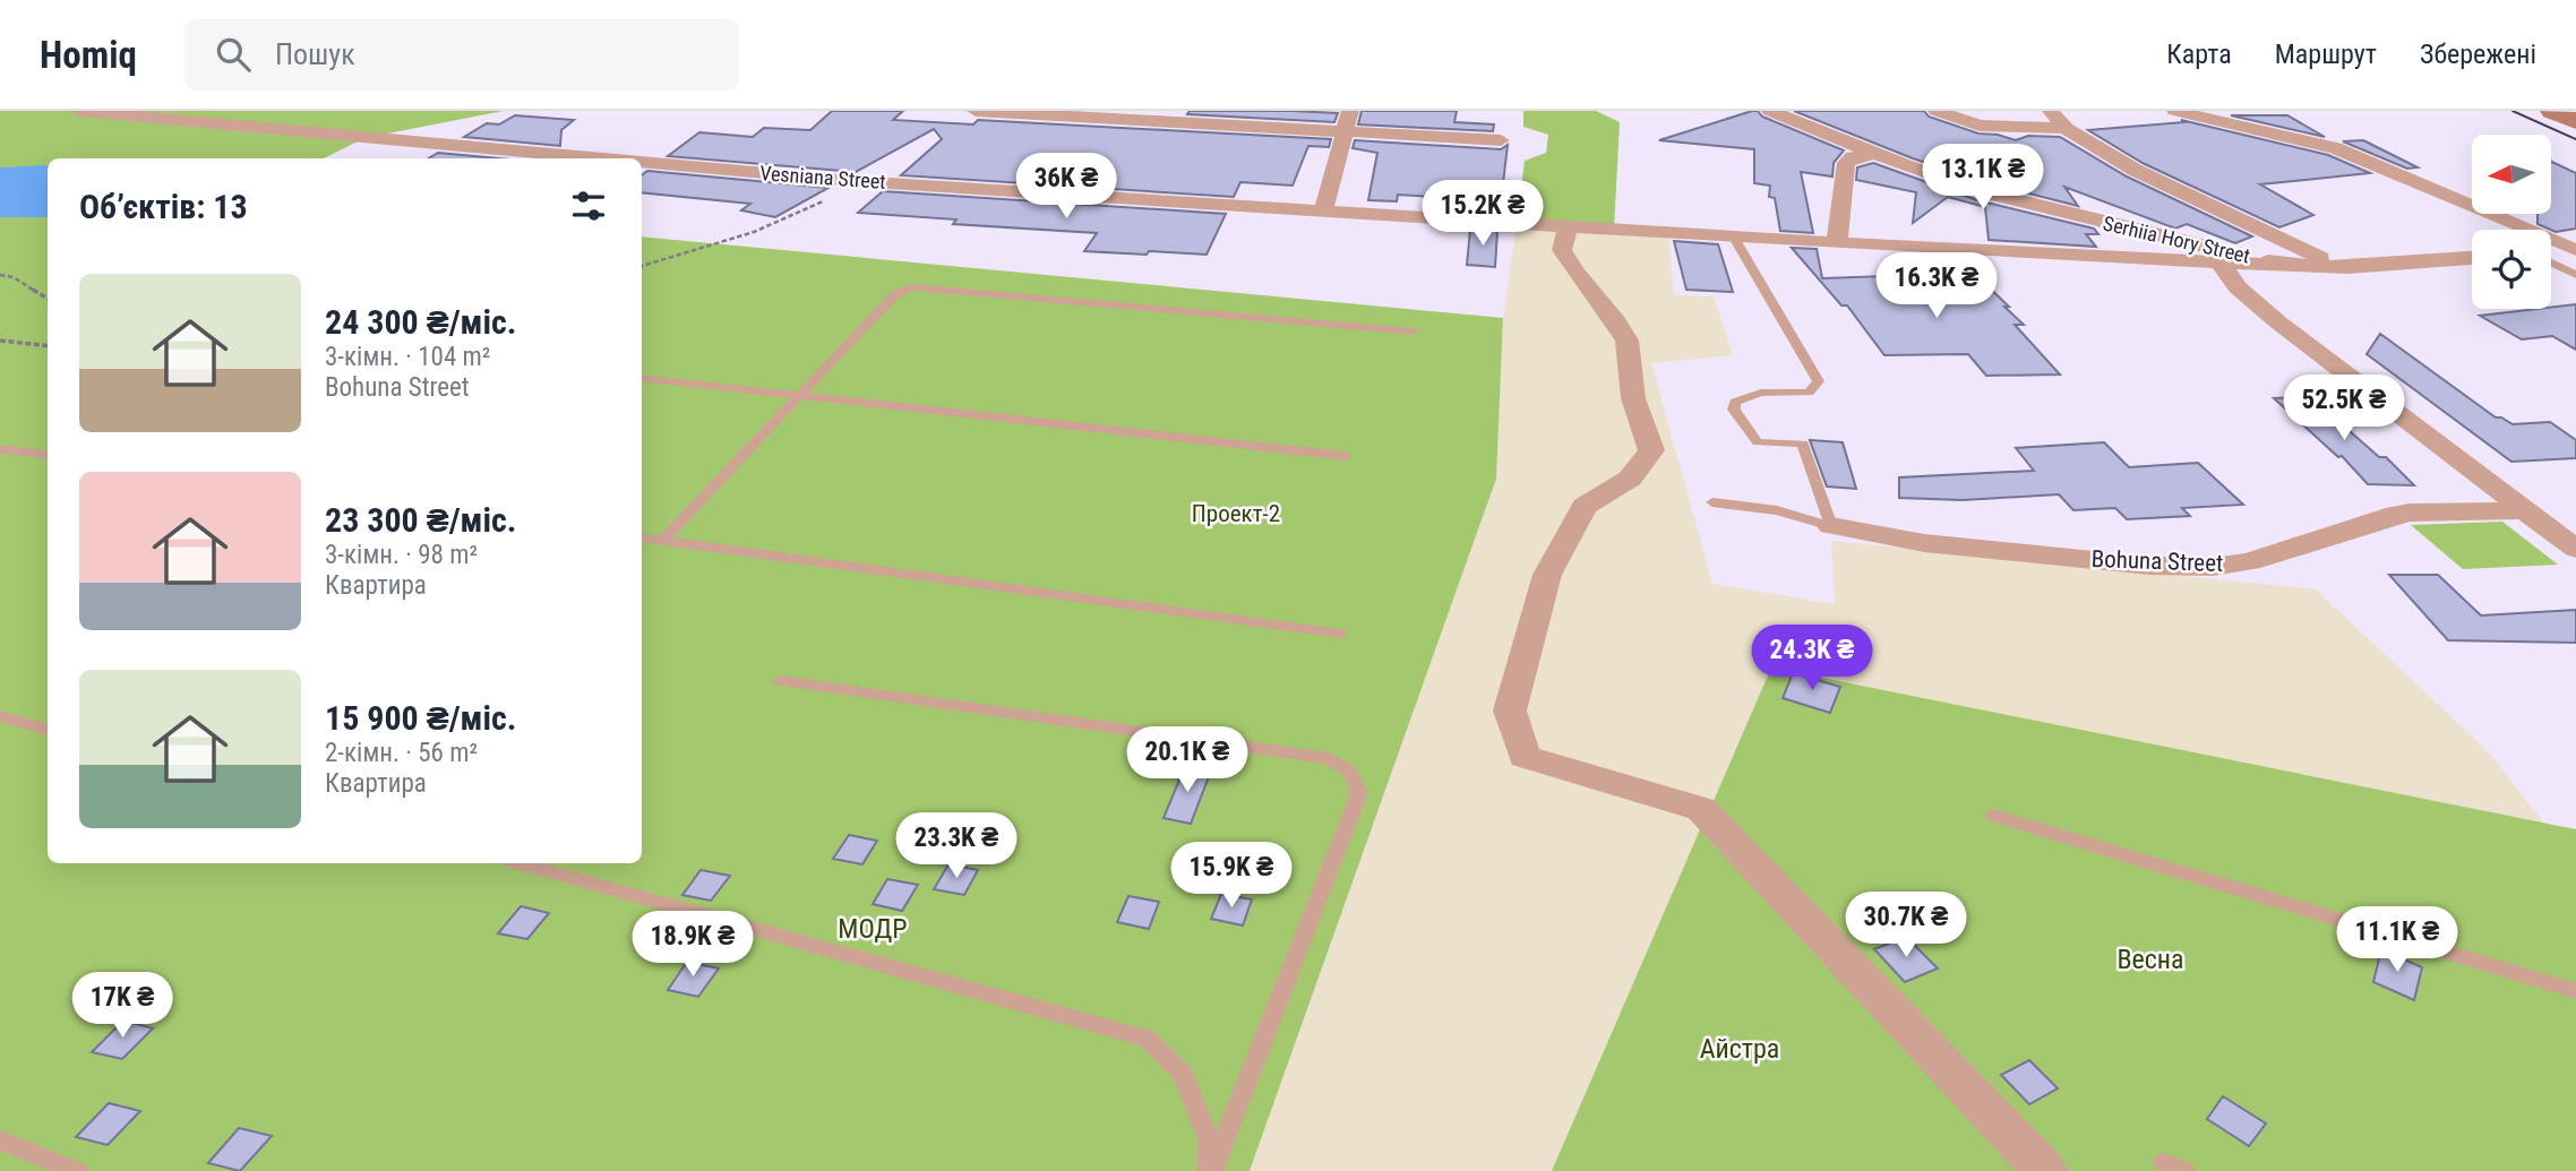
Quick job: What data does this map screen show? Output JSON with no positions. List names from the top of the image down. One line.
{"streets":{"street":["Vesniana Street","Serhiia Hory Street","Bohuna Street"]},"parks":["Проект-2","МОДР","Весна","Айстра"],"north":"left","page":{"header":"Homiq","search":"Пошук","nav":["Карта","Маршрут","Збережені"],"price":["13.1K ₴","36K ₴","15.2K ₴","16.3K ₴","52.5K ₴","24.3K ₴","20.1K ₴","23.3K ₴","15.9K ₴","30.7K ₴","11.1K ₴","18.9K ₴","17K ₴"],"heading":"Об’єктів: 13","list":[{"name":"24 300 ₴/міс.","note":"3-кімн. · 104 m² · Bohuna Street"},{"name":"23 300 ₴/міс.","note":"3-кімн. · 98 m² · Квартира"},{"name":"15 900 ₴/міс.","note":"2-кімн. · 56 m² · Квартира"}]}}
